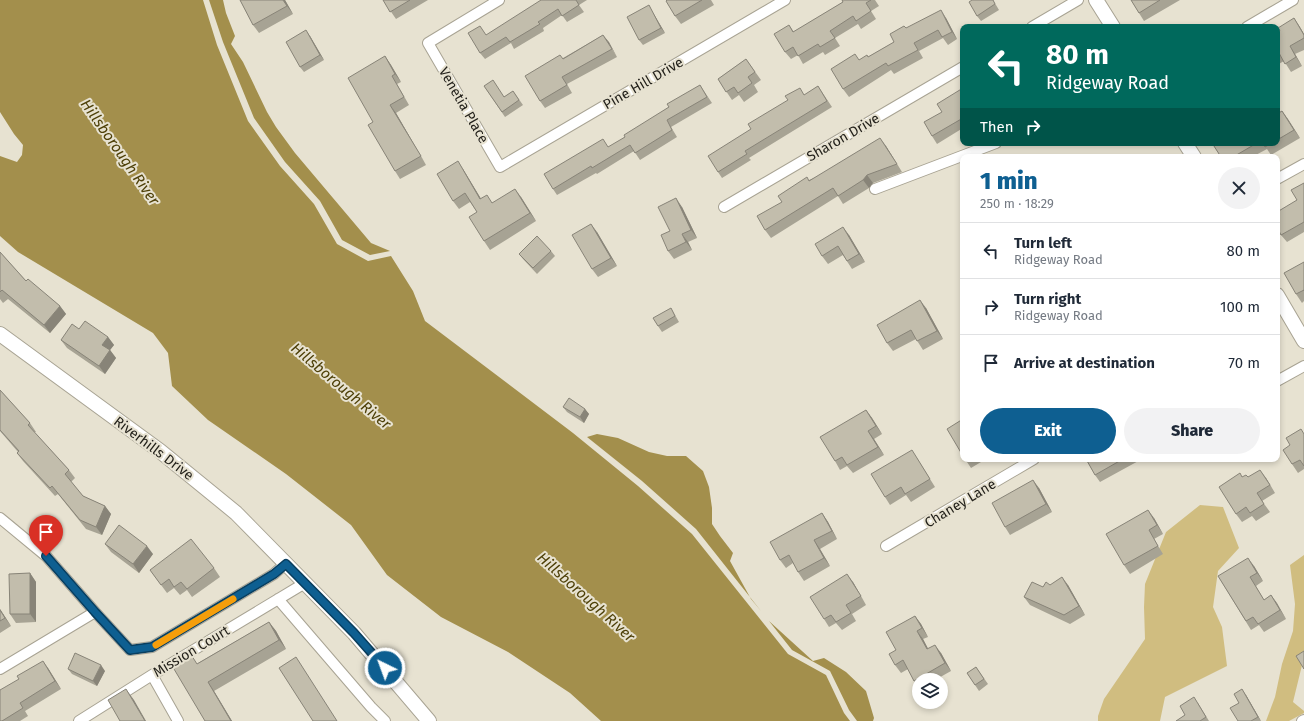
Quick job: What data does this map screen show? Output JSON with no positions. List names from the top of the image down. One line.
{"streets":{"street":["Pine Hill Drive","Venetia Place","Sharon Drive","Riverhills Drive","Chaney Lane","Mission Court"]},"crossings":[["Pine Hill Drive","Venetia Place"],["Riverhills Drive","Mission Court"]],"water":["Hillsborough River"],"page":{"turn":["80 m","Ridgeway Road"],"then":"Then","heading":["1 min","250 m · 18:29"],"list":[{"name":"Turn left","note":"Ridgeway Road","value":"80 m"},{"name":"Turn right","note":"Ridgeway Road","value":"100 m"},{"name":"Arrive at destination","value":"70 m"}],"buttons":["Exit","Share"]}}
